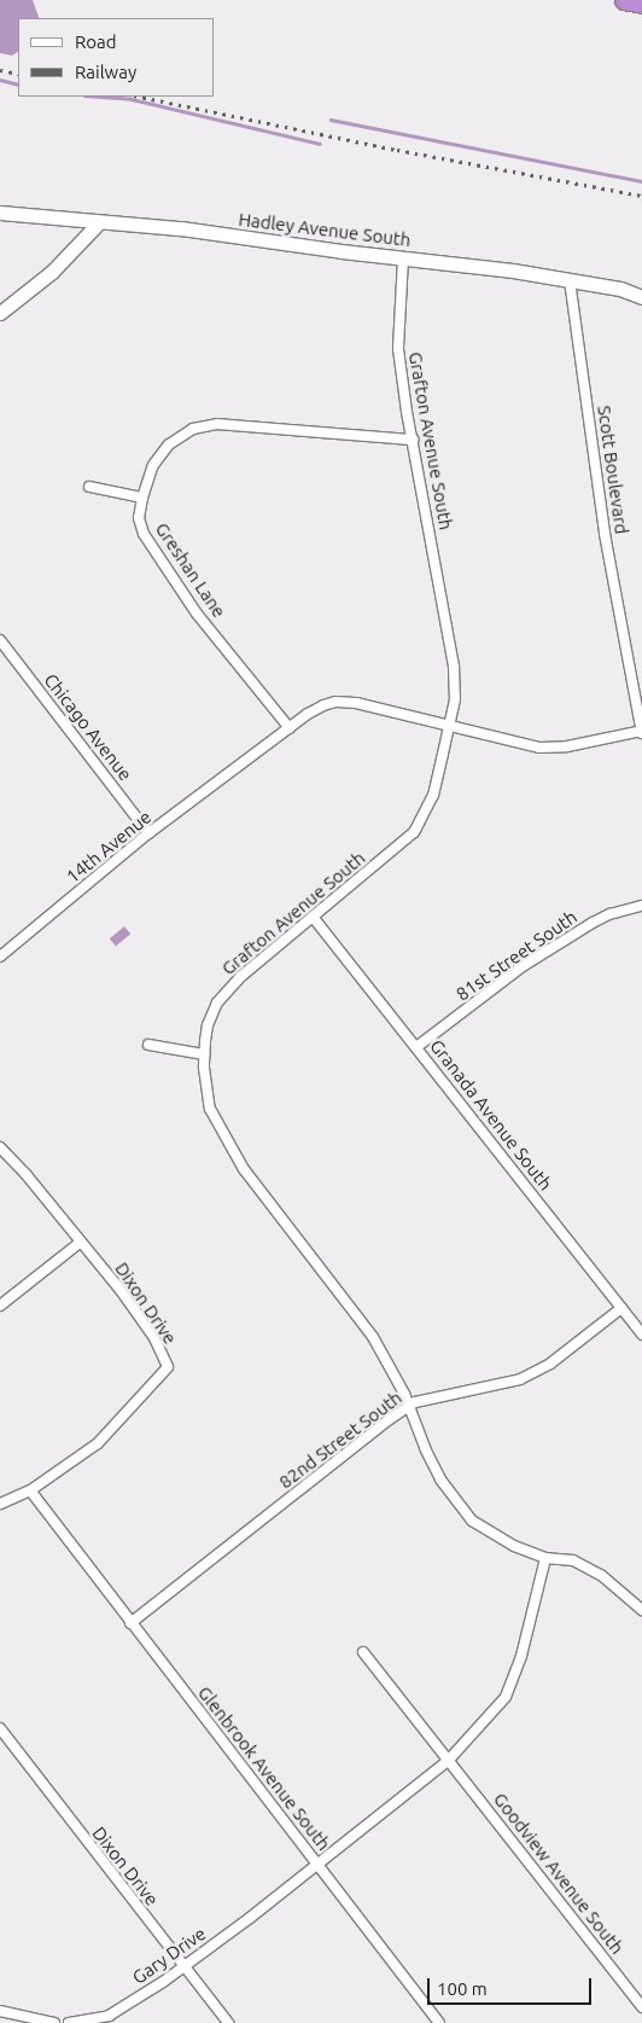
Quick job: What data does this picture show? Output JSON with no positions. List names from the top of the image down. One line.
{"streets":{"street":["Hadley Avenue South","Grafton Avenue South","Scott Boulevard","Greshan Lane","Chicago Avenue","14th Avenue","81st Street South","Granada Avenue South","Dixon Drive","82nd Street South","Glenbrook Avenue South","Goodview Avenue South","Gary Drive"]},"crossings":[["Hadley Avenue South","Grafton Avenue South"],["Hadley Avenue South","Scott Boulevard"],["Grafton Avenue South","Greshan Lane"],["Grafton Avenue South","14th Avenue"],["Grafton Avenue South","Granada Avenue South"],["Grafton Avenue South","82nd Street South"],["Grafton Avenue South","Gary Drive"],["Scott Boulevard","14th Avenue"],["Greshan Lane","14th Avenue"],["Chicago Avenue","14th Avenue"],["81st Street South","Granada Avenue South"],["Granada Avenue South","82nd Street South"],["Dixon Drive","Glenbrook Avenue South"],["Dixon Drive","Gary Drive"],["82nd Street South","Glenbrook Avenue South"],["Glenbrook Avenue South","Gary Drive"],["Goodview Avenue South","Gary Drive"]],"legend":["Road","Railway"],"scale_bar":"100 m"}
